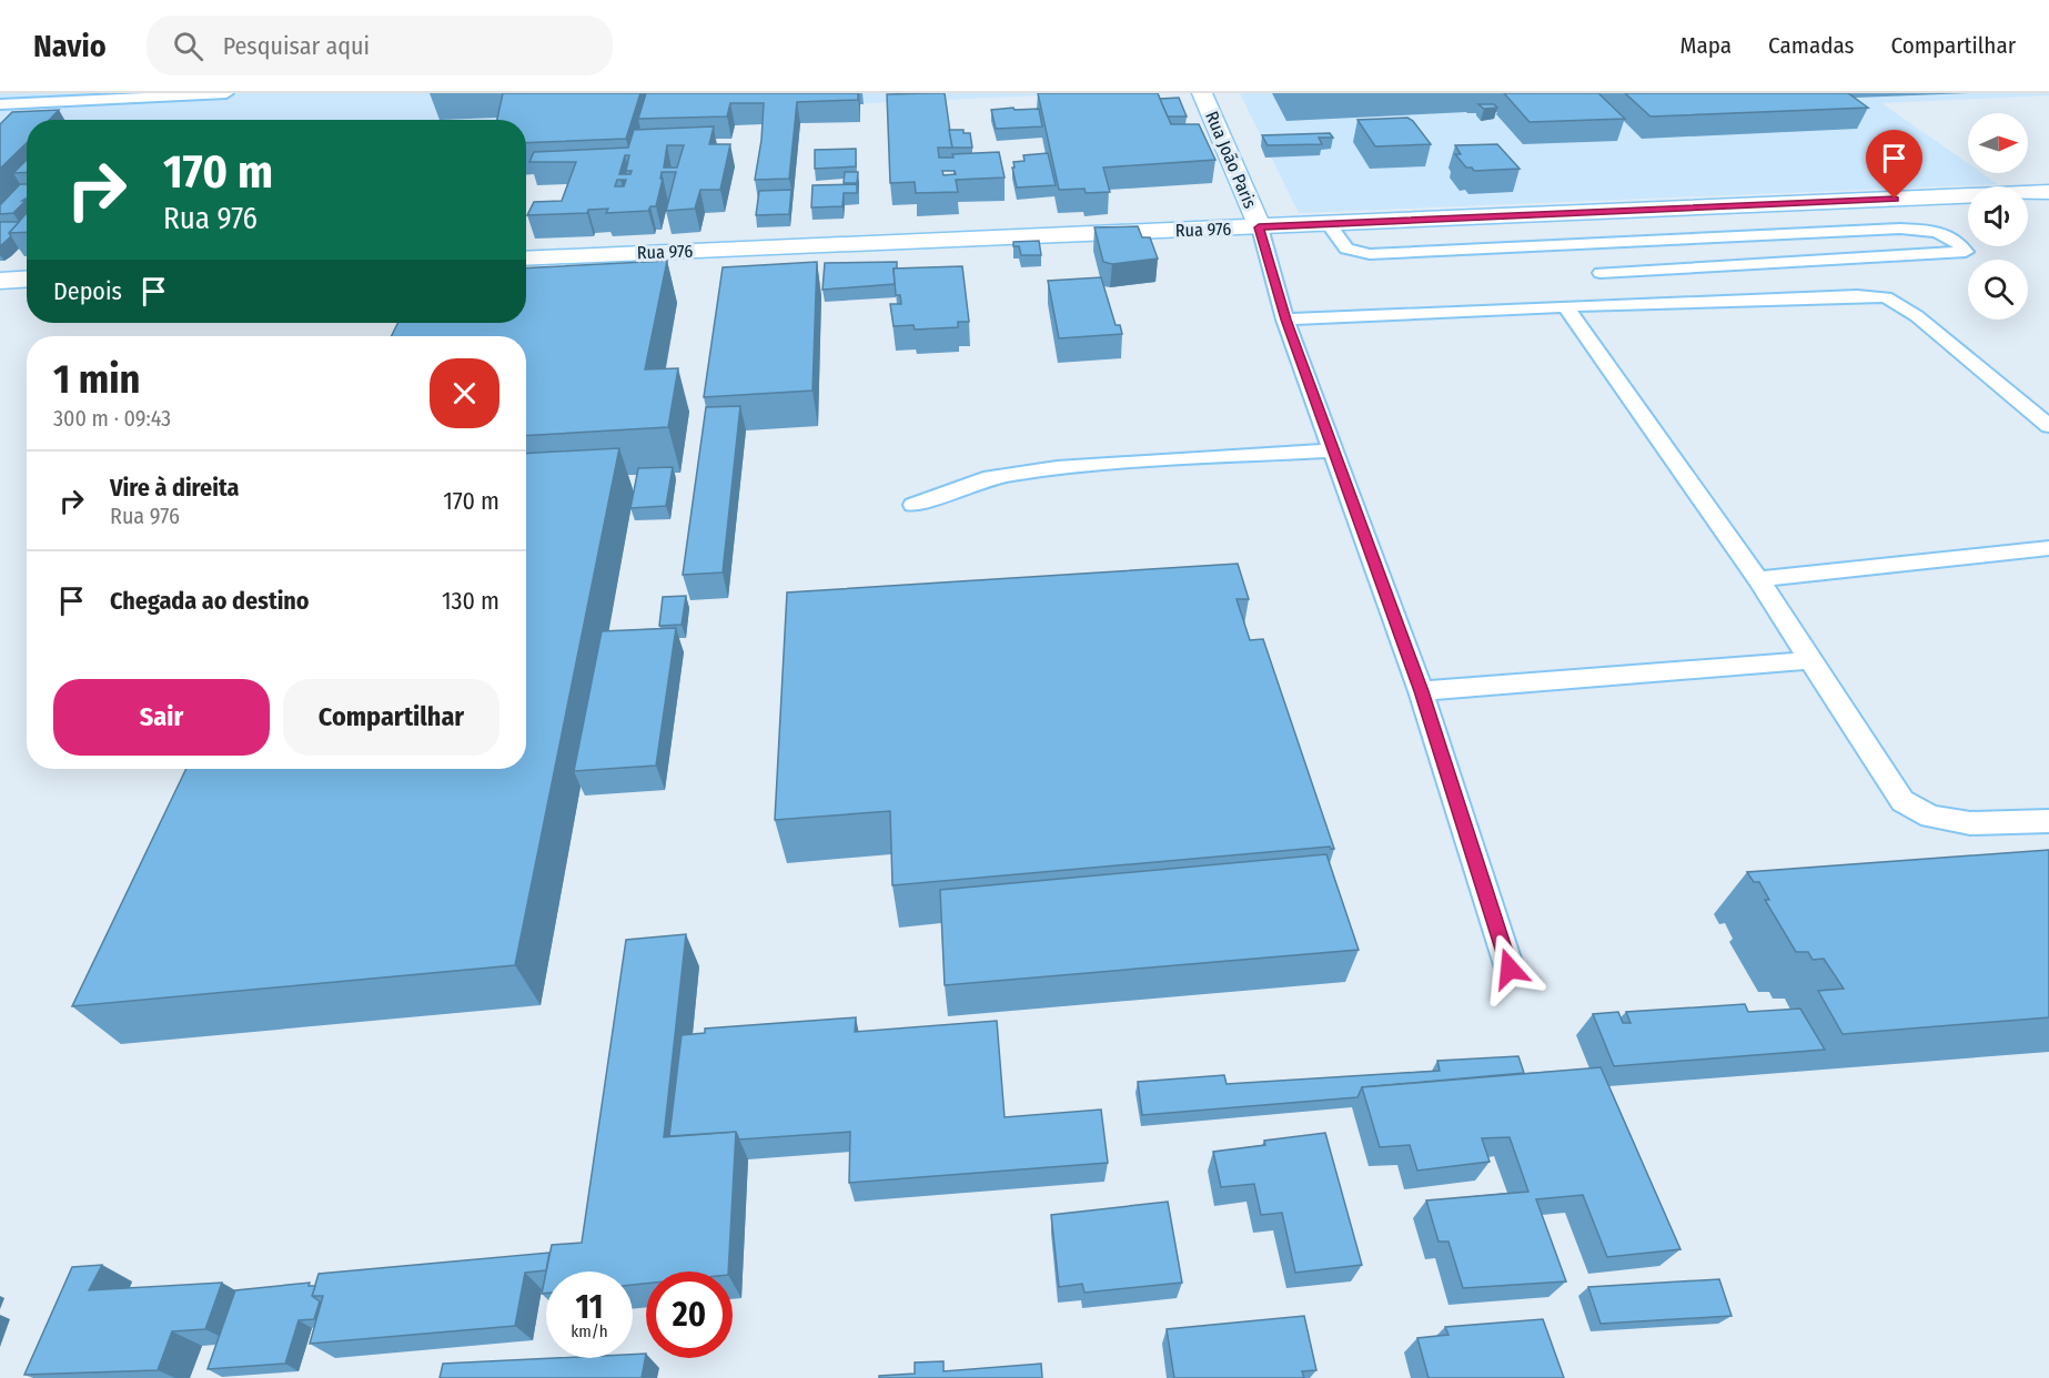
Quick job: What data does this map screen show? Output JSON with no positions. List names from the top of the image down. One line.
{"streets":{"street":["Rua João Paris","Rua 976"]},"crossings":[["Rua João Paris","Rua 976"]],"north":"right","page":{"header":"Navio","search":"Pesquisar aqui","nav":["Mapa","Camadas","Compartilhar"],"turn":["170 m","Rua 976"],"then":"Depois","heading":["1 min","300 m · 09:43"],"list":[{"name":"Vire à direita","note":"Rua 976","value":"170 m"},{"name":"Chegada ao destino","value":"130 m"}],"buttons":["Sair","Compartilhar"],"speed":"11 km/h","limit":"20"}}
